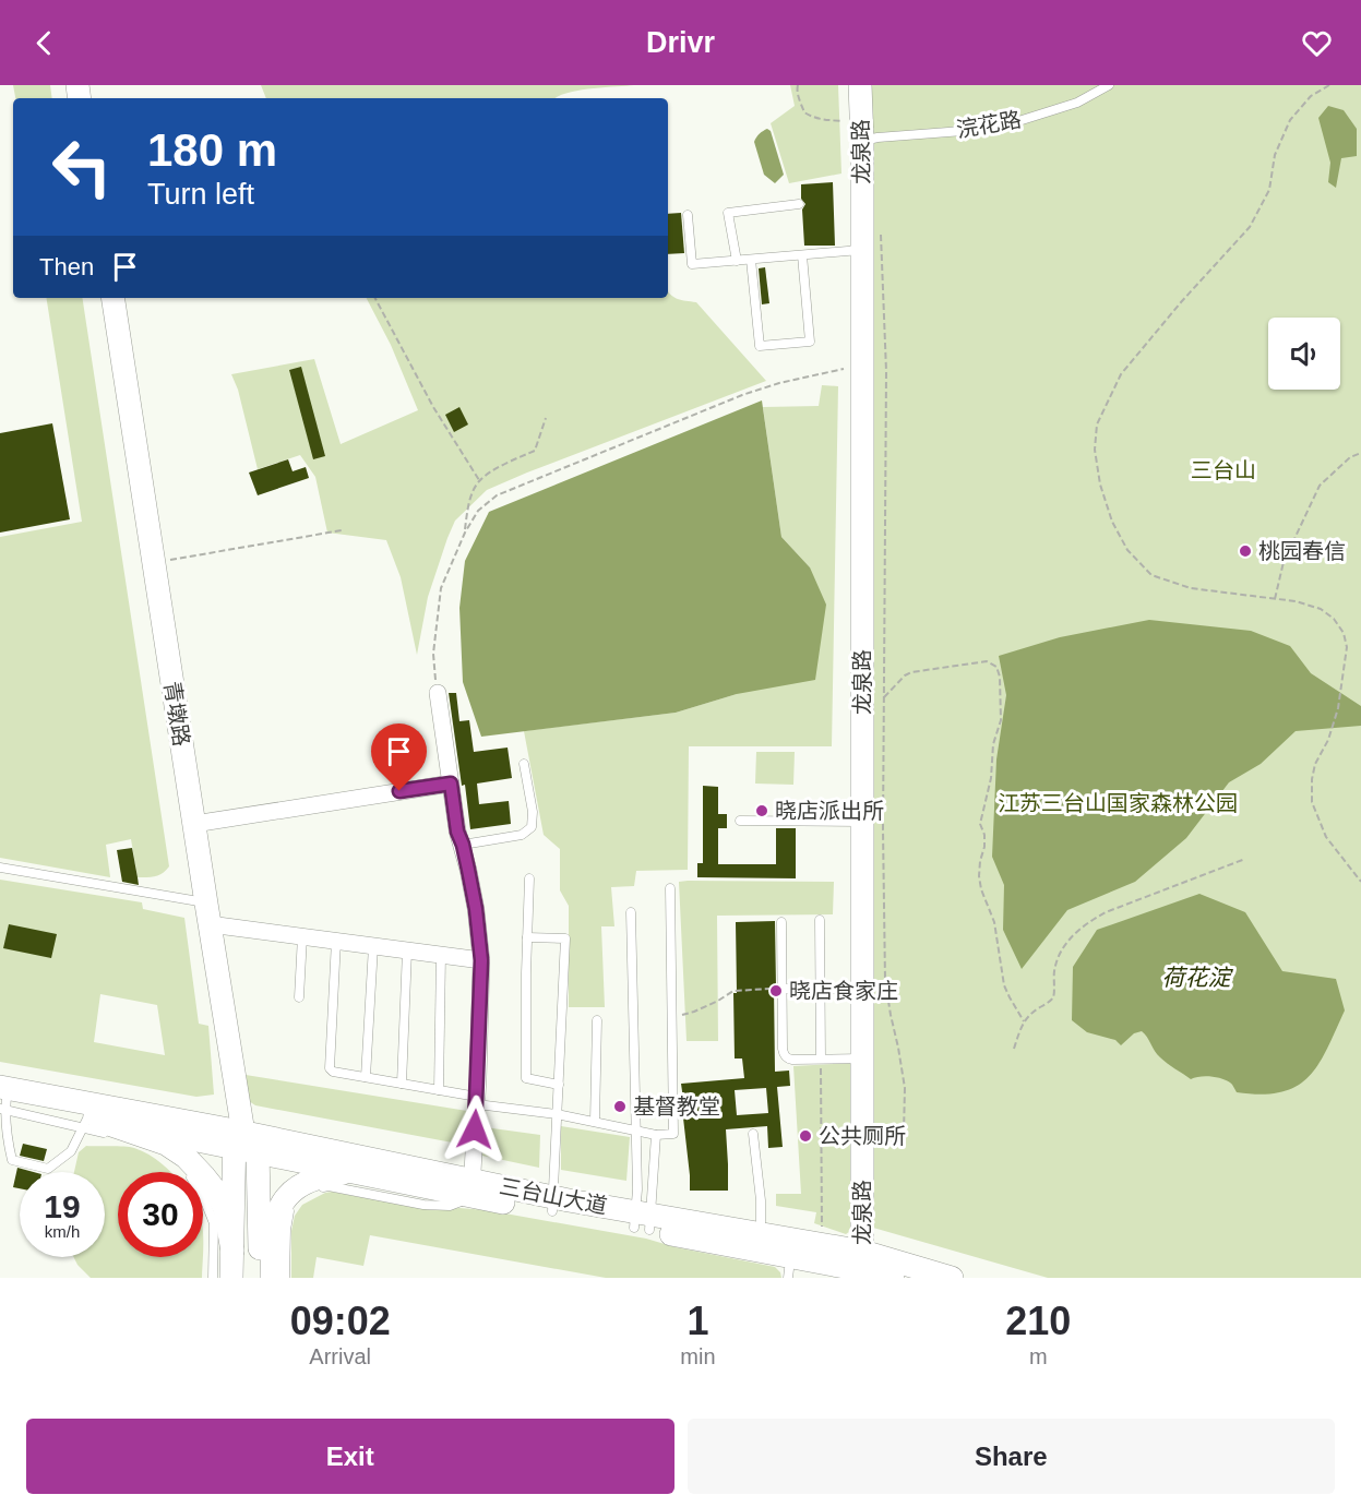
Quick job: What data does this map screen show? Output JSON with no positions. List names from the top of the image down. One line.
{"streets":{"main road":["龙泉路","青墩路","三台山大道"],"lane":["浣花路"]},"crossings":[["浣花路","龙泉路"],["龙泉路","三台山大道"],["青墩路","三台山大道"]],"water":["荷花淀"],"parks":["三台山","江苏三台山国家森林公园"],"places":["桃园春信","晓店派出所","晓店食家庄","基督教堂","公共厕所"],"page":{"header":"Drivr","turn":["180 m","Turn left"],"then":"Then","speed":"19 km/h","limit":"30","eta":["09:02","Arrival","1","min","210","m"],"buttons":["Exit","Share"]}}
